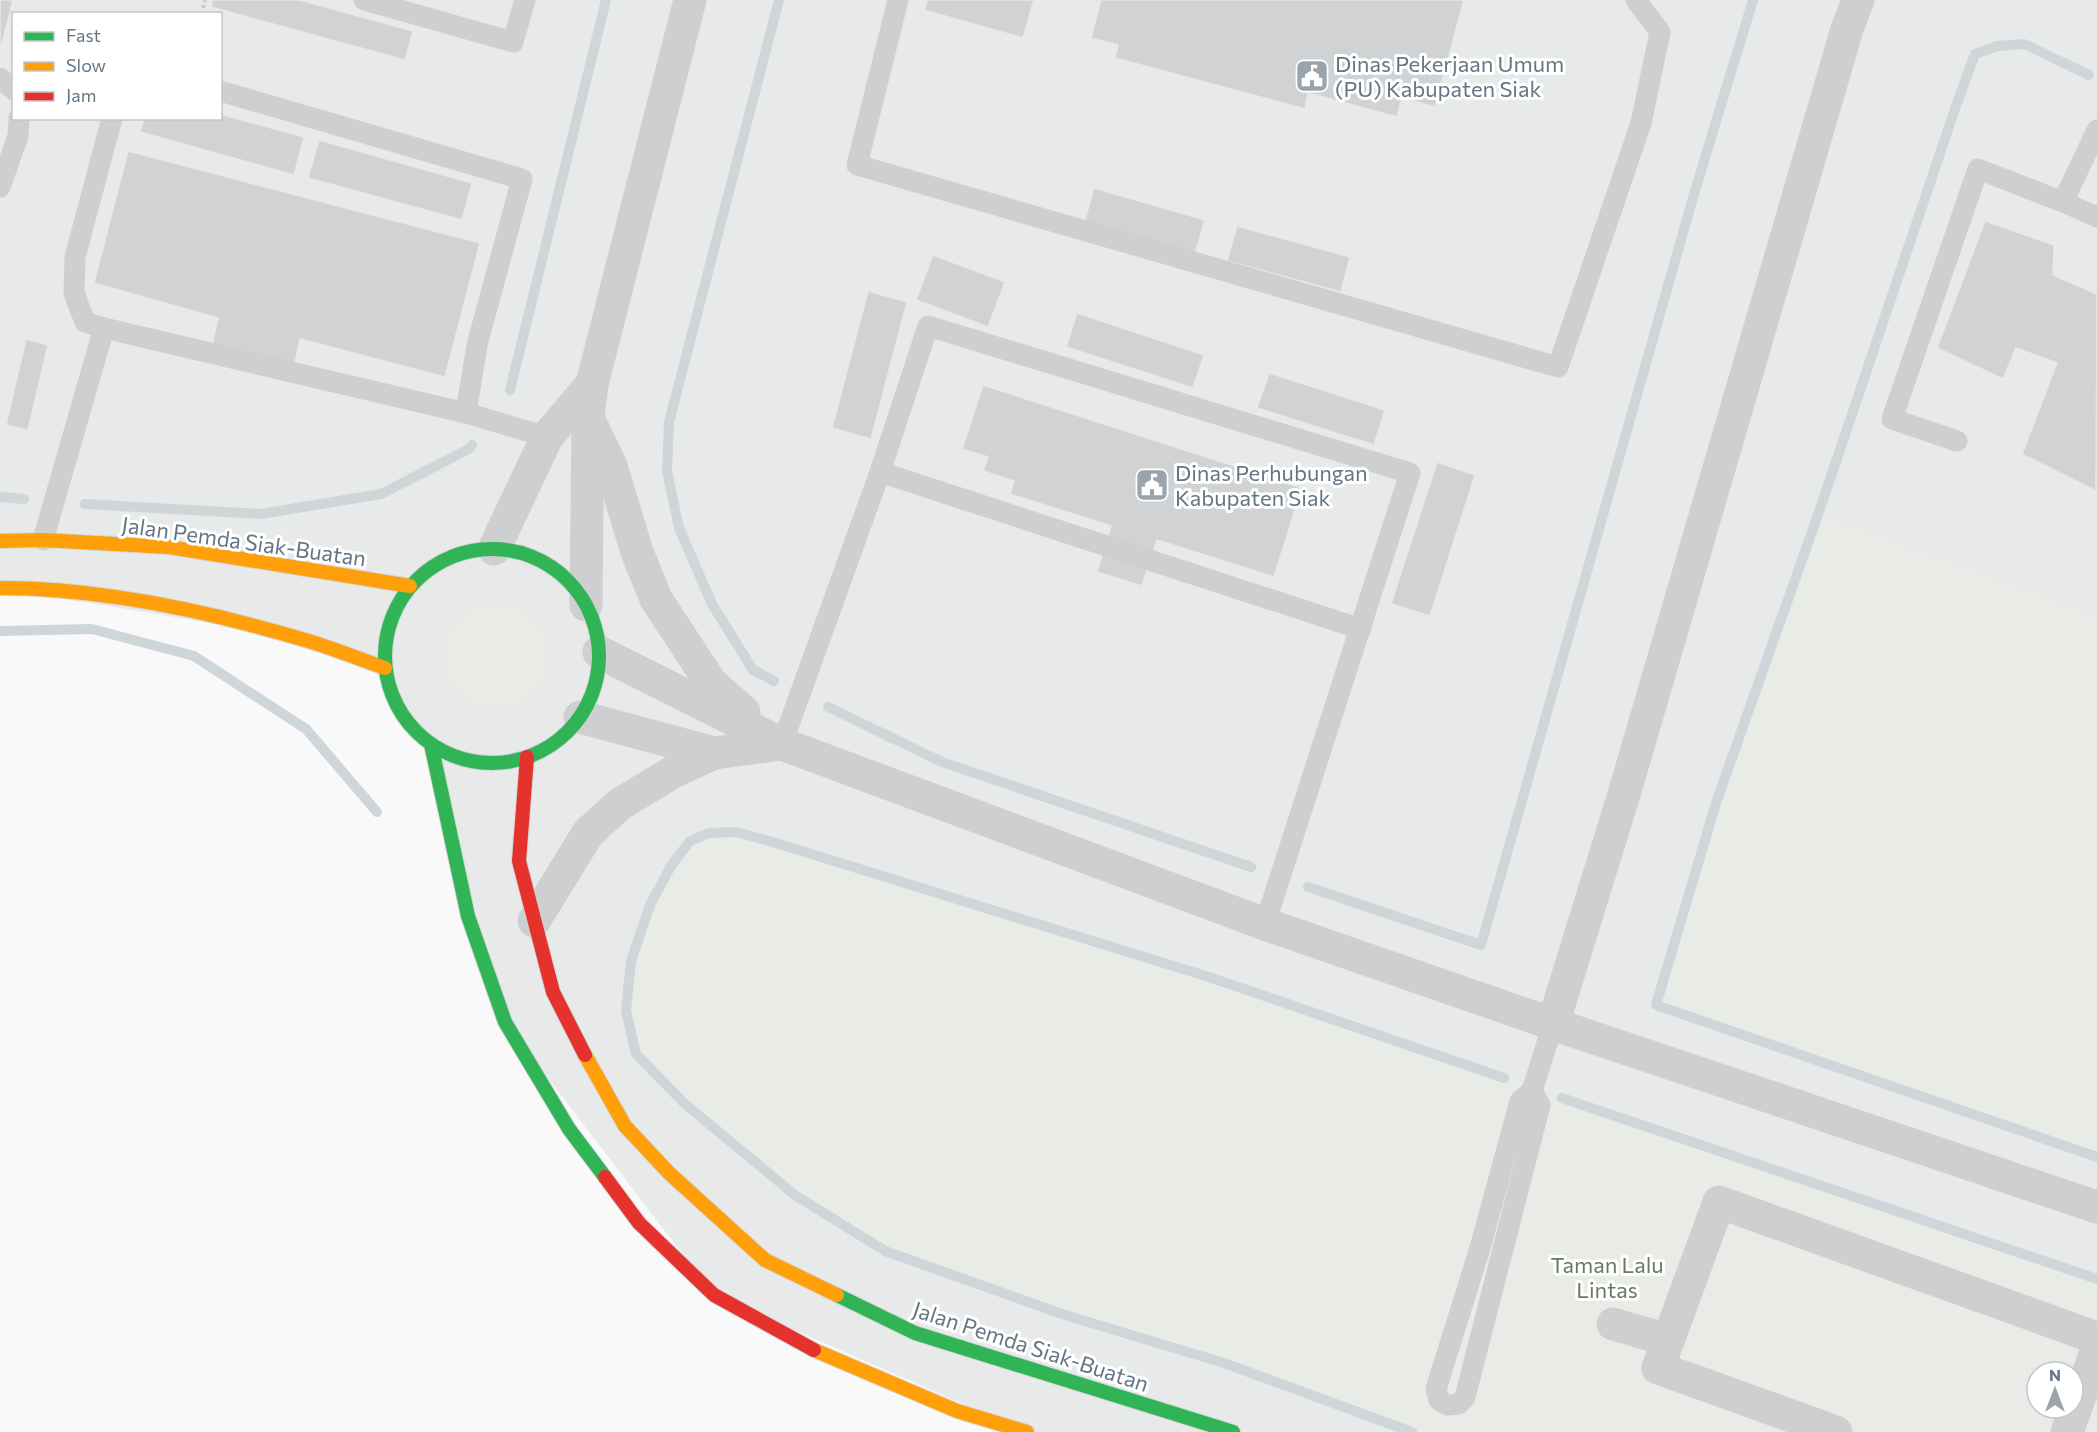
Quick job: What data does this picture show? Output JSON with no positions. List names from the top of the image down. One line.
{"streets":{"main road":["Jalan Pemda Siak-Buatan"]},"parks":["Taman Lalu Lintas"],"places":{"public building":["Dinas Pekerjaan Umum (PU) Kabupaten Siak","Dinas Perhubungan Kabupaten Siak"]},"legend":["Fast","Slow","Jam"],"north":"top"}
